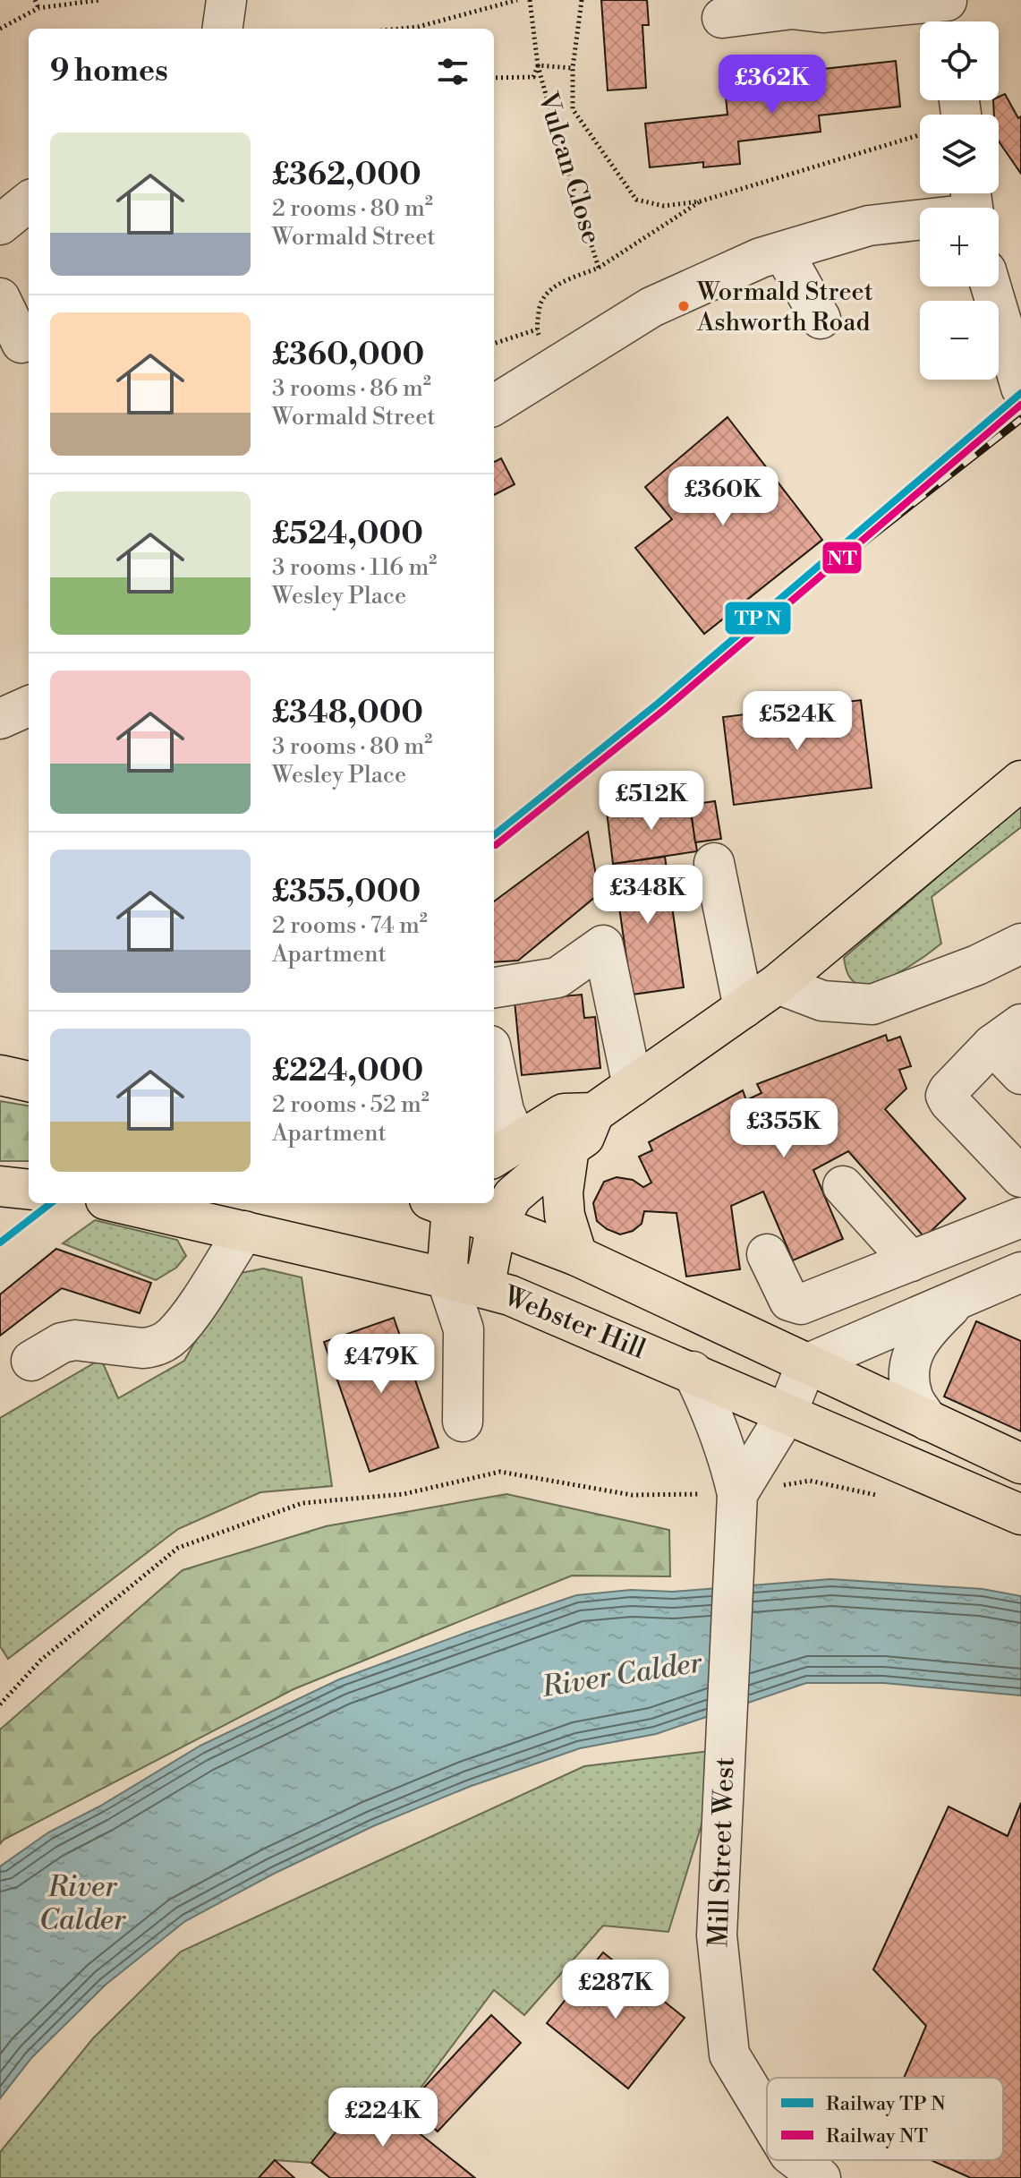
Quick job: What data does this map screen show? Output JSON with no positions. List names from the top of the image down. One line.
{"streets":{"highway":["Webster Hill"],"street":["Mill Street West"],"path":["Vulcan Close"]},"crossings":[["Webster Hill","Mill Street West"]],"water":["River Calder"],"places":["Wormald Street Ashworth Road"],"lines":["rail line NT"],"legend":["Railway TP N","Railway NT"],"page":{"map_buttons":["+","−"],"heading":"9 homes","price":["£362K","£360K","£524K","£512K","£348K","£355K","£479K","£287K","£224K"],"list":[{"name":"£362,000","note":"2 rooms · 80 m² · Wormald Street"},{"name":"£360,000","note":"3 rooms · 86 m² · Wormald Street"},{"name":"£524,000","note":"3 rooms · 116 m² · Wesley Place"},{"name":"£348,000","note":"3 rooms · 80 m² · Wesley Place"},{"name":"£355,000","note":"2 rooms · 74 m² · Apartment"},{"name":"£224,000","note":"2 rooms · 52 m² · Apartment"}]}}
